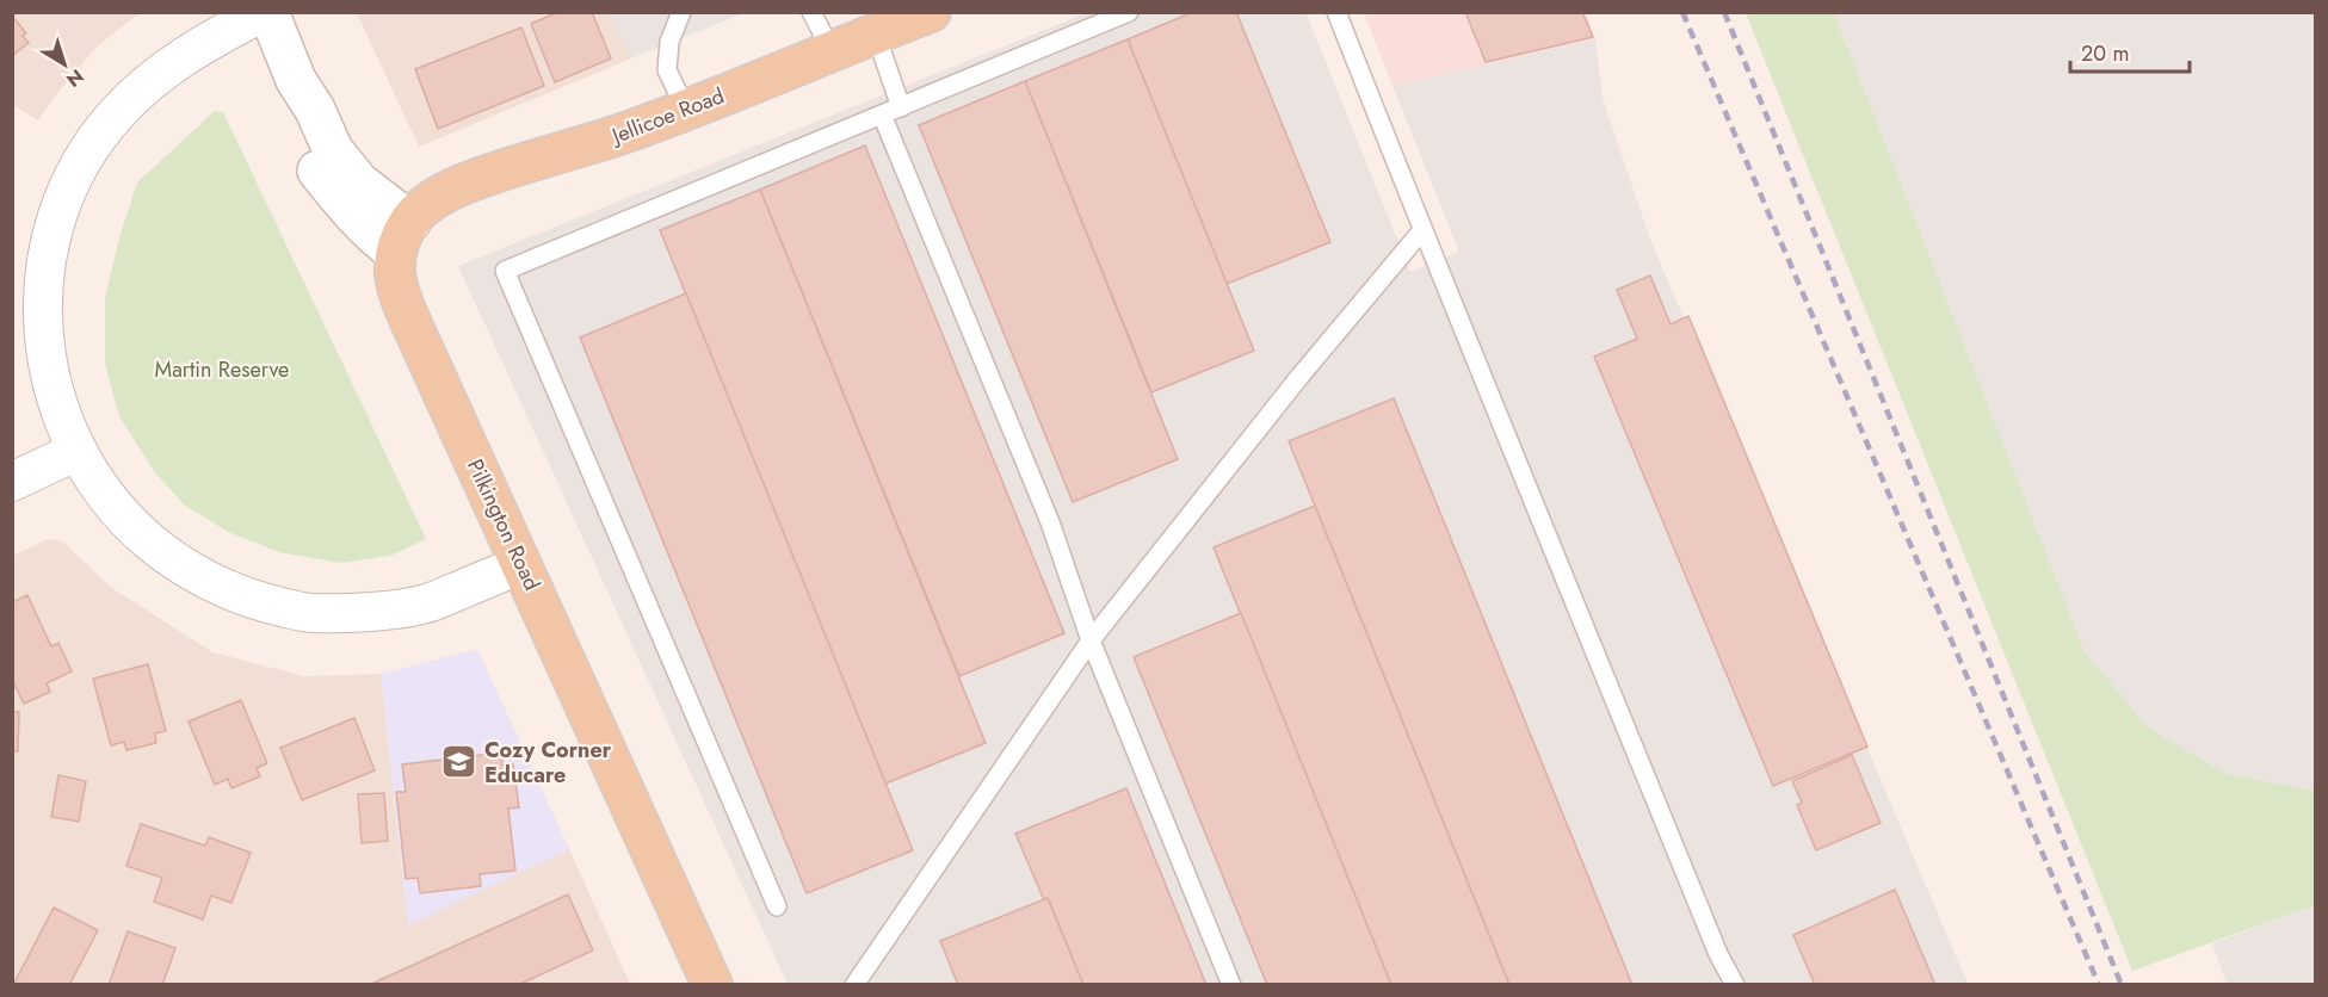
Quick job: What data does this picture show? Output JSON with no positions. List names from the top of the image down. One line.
{"streets":{"main road":["Jellicoe Road","Pilkington Road"]},"crossings":[["Jellicoe Road","Pilkington Road"]],"parks":["Martin Reserve"],"places":{"school or university":["Cozy Corner Educare"]},"scale_bar":"20 m","north":"bottom right"}
